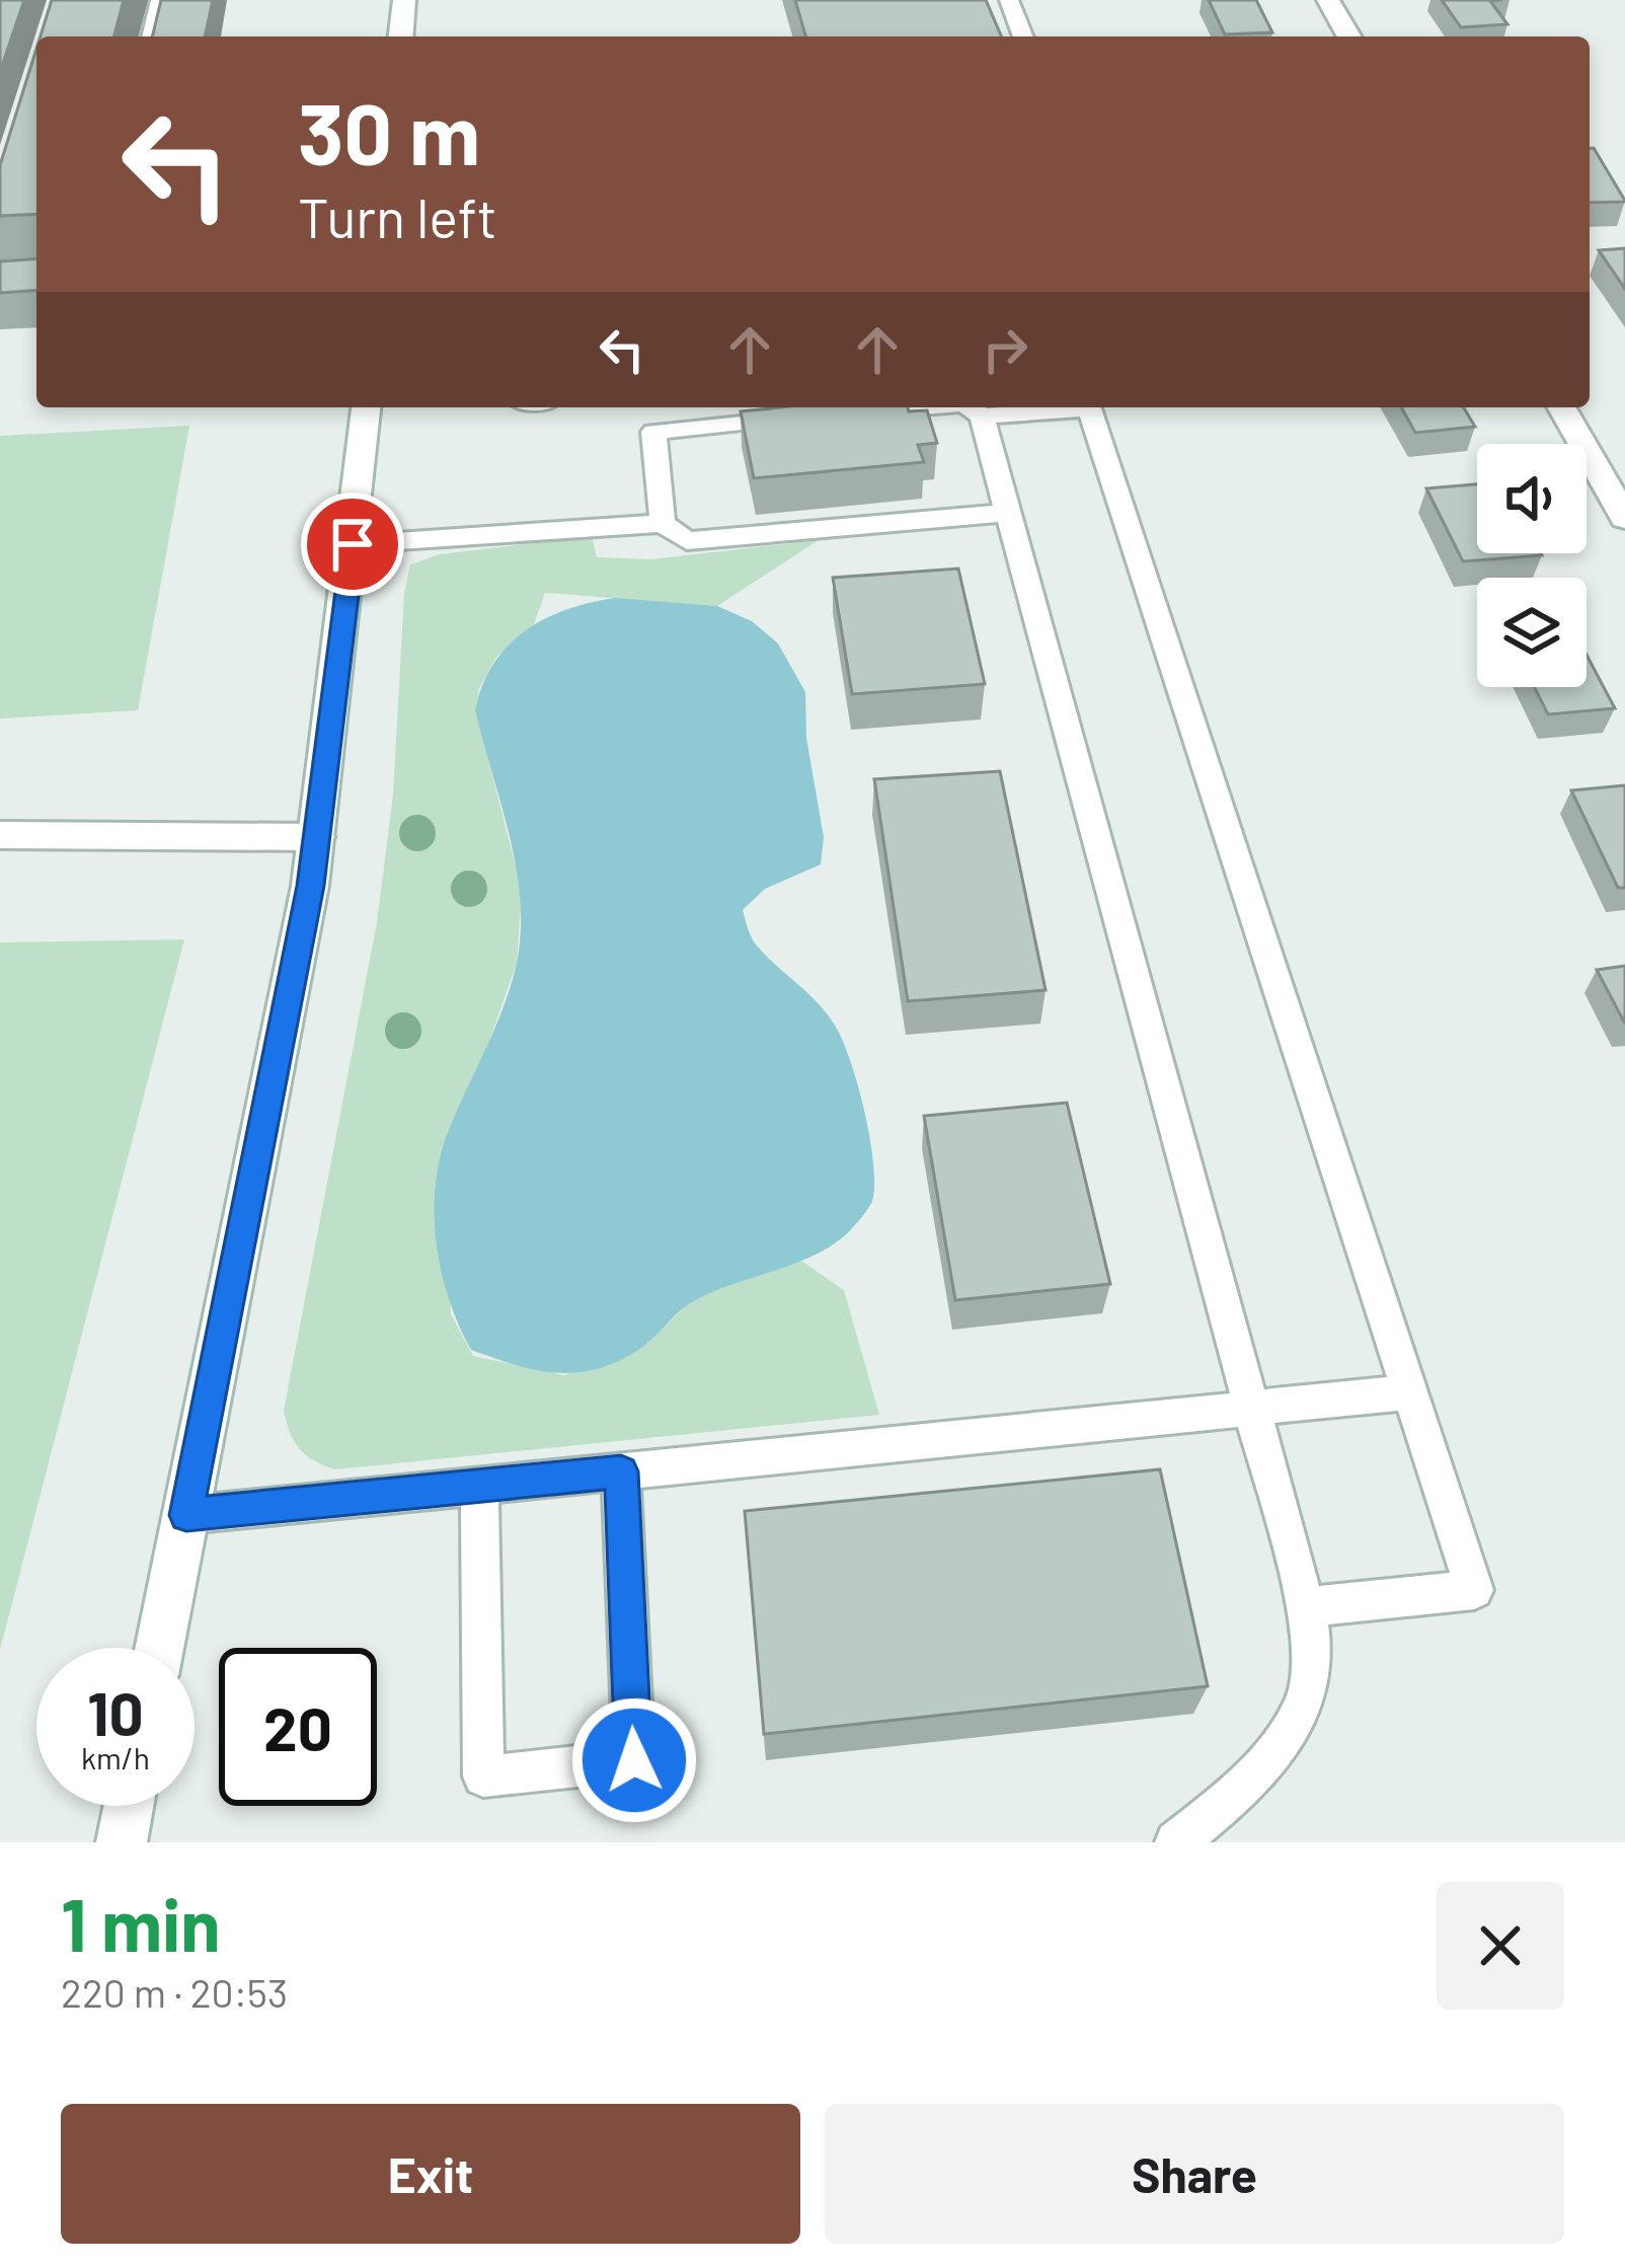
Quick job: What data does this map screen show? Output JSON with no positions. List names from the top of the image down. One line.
{"page":{"turn":["30 m","Turn left"],"speed":"10 km/h","limit":"20","heading":["1 min","220 m · 20:53"],"buttons":["Exit","Share"]}}
